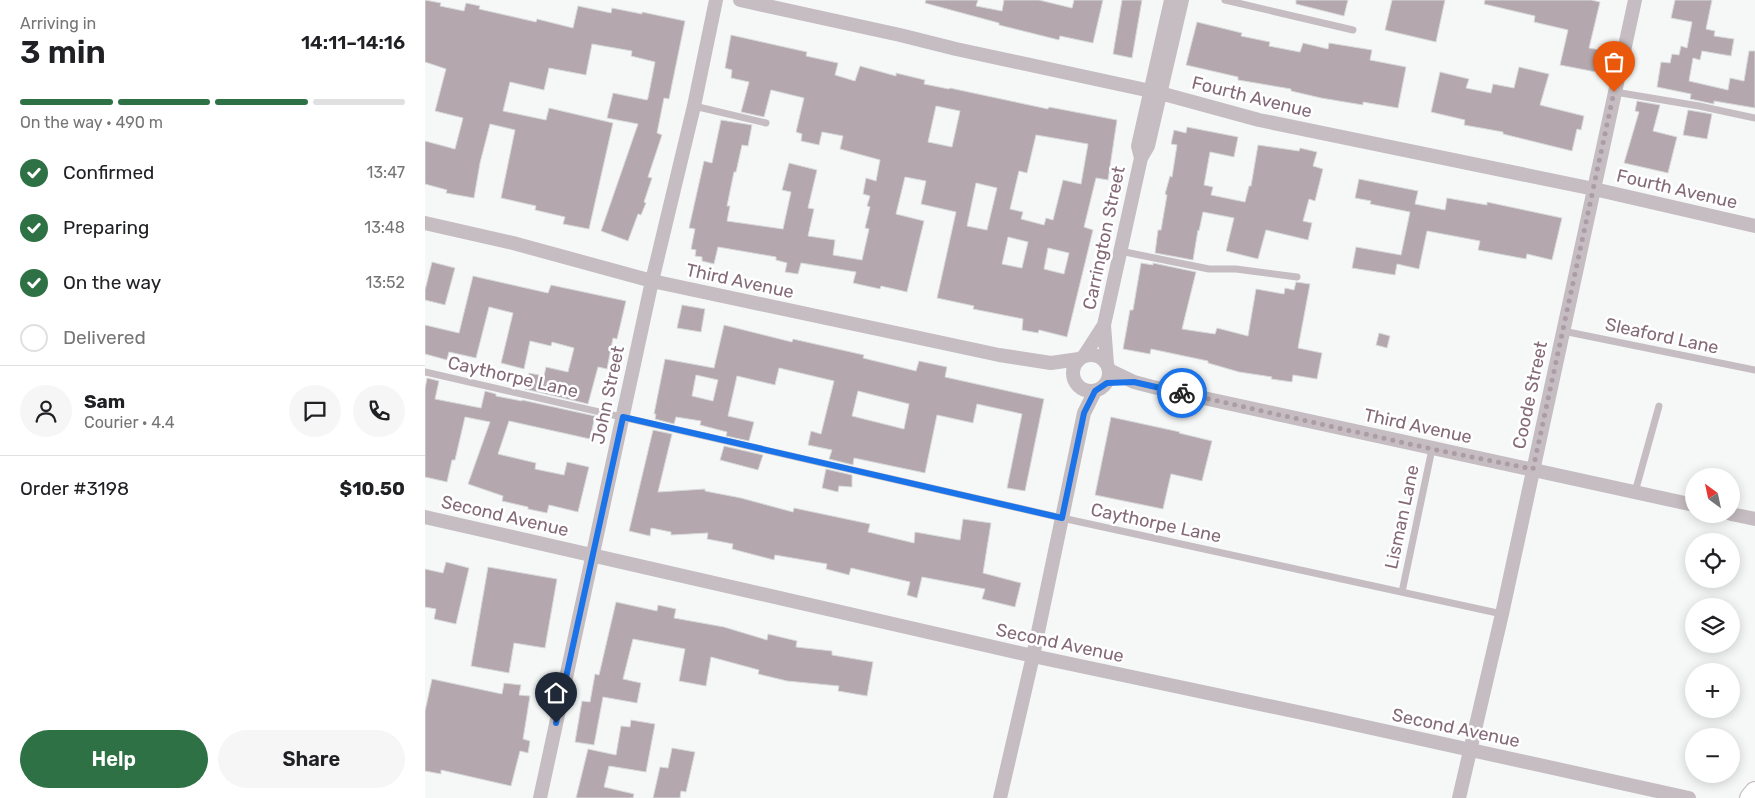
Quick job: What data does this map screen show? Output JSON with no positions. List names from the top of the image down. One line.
{"streets":{"street":["Fourth Avenue","Carrington Street","Third Avenue","John Street","Coode Street","Second Avenue"],"lane":["Sleaford Lane","Caythorpe Lane","Lisman Lane"]},"crossings":[["Fourth Avenue","Carrington Street"],["Fourth Avenue","Coode Street"],["Carrington Street","Third Avenue"],["Third Avenue","John Street"],["Third Avenue","Coode Street"],["Third Avenue","Lisman Lane"],["Sleaford Lane","Coode Street"],["Caythorpe Lane","John Street"],["Caythorpe Lane","Coode Street"],["Caythorpe Lane","Lisman Lane"],["John Street","Second Avenue"],["Coode Street","Second Avenue"]],"north":"top left","page":{"heading":["3 min","Arriving in","14:11–14:16"],"panel":["Sam","Courier · 4.4","Order #3198","$10.50"],"bar":"On the way · 490 m","list":[["Confirmed","13:47"],["Preparing","13:48"],["On the way","13:52"],"Delivered"],"map_buttons":["+","−"],"buttons":["Help","Share"]}}
